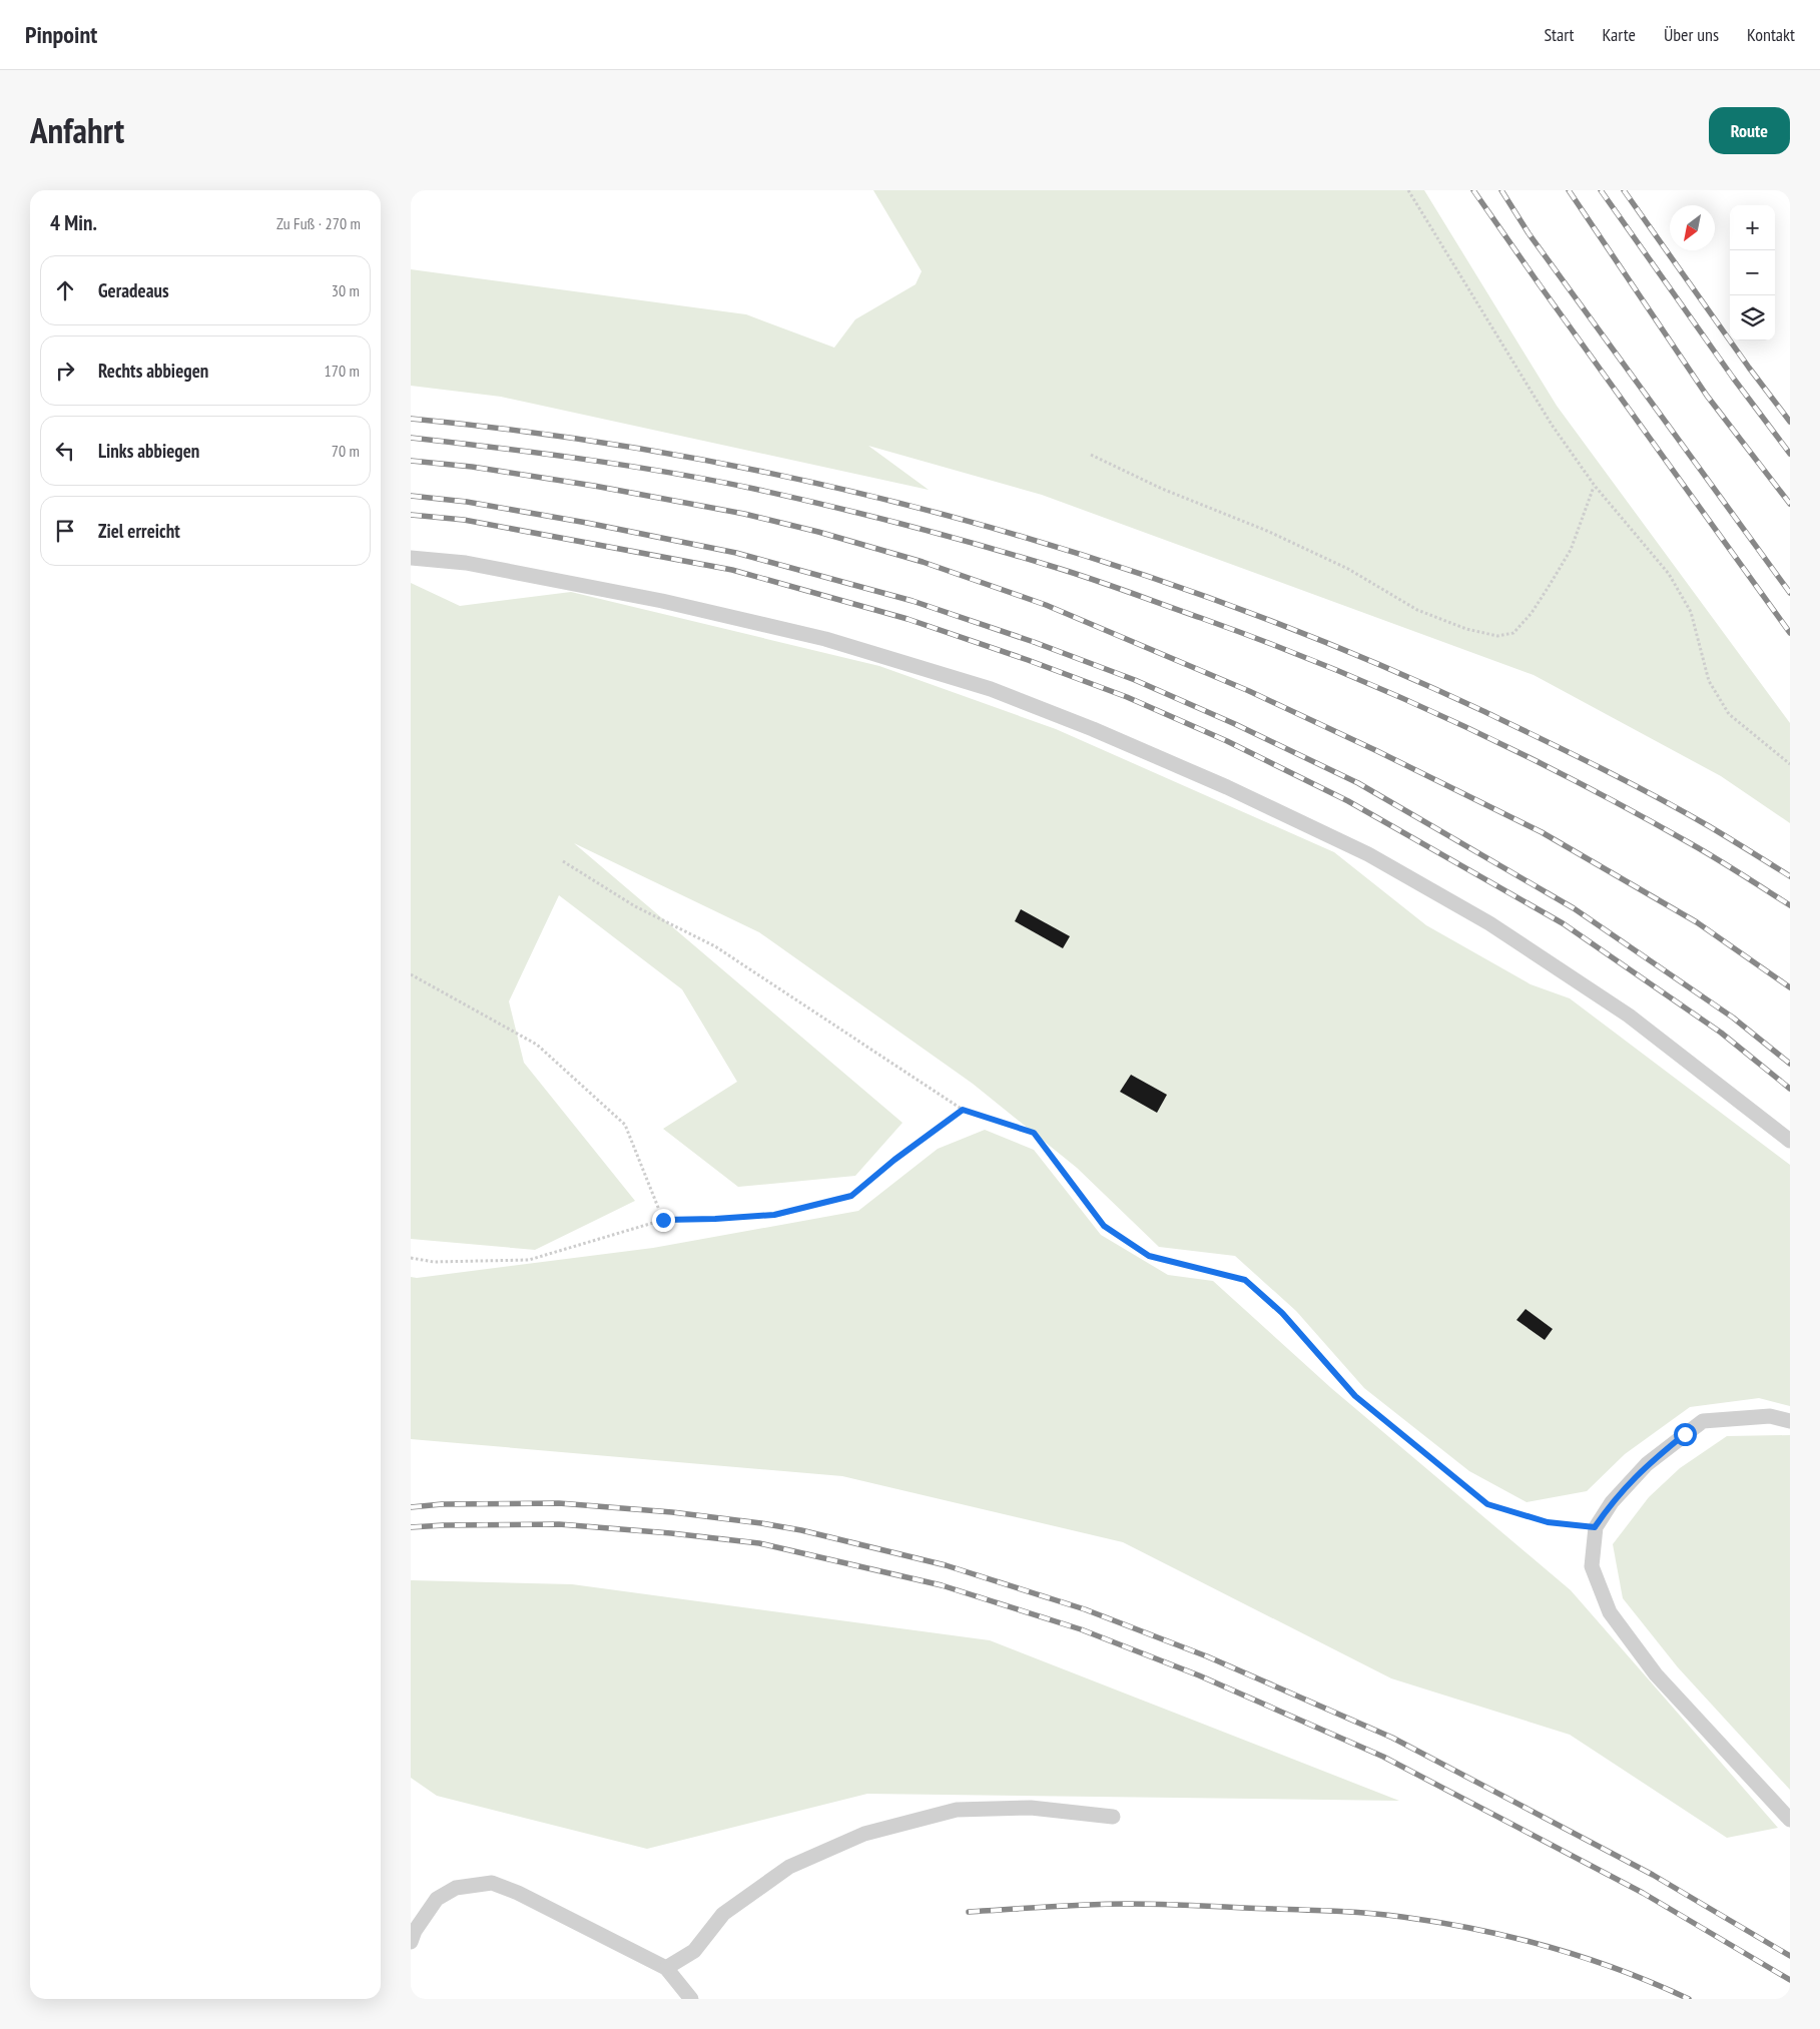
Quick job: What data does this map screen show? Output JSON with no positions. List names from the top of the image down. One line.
{"north":"bottom left","page":{"header":"Pinpoint","nav":["Start","Karte","Über uns","Kontakt"],"title":"Anfahrt","buttons":"Route","heading":["4 Min.","Zu Fuß · 270 m"],"map_buttons":["+","−"],"list":[["Geradeaus","30 m"],["Rechts abbiegen","170 m"],["Links abbiegen","70 m"],"Ziel erreicht"]}}
